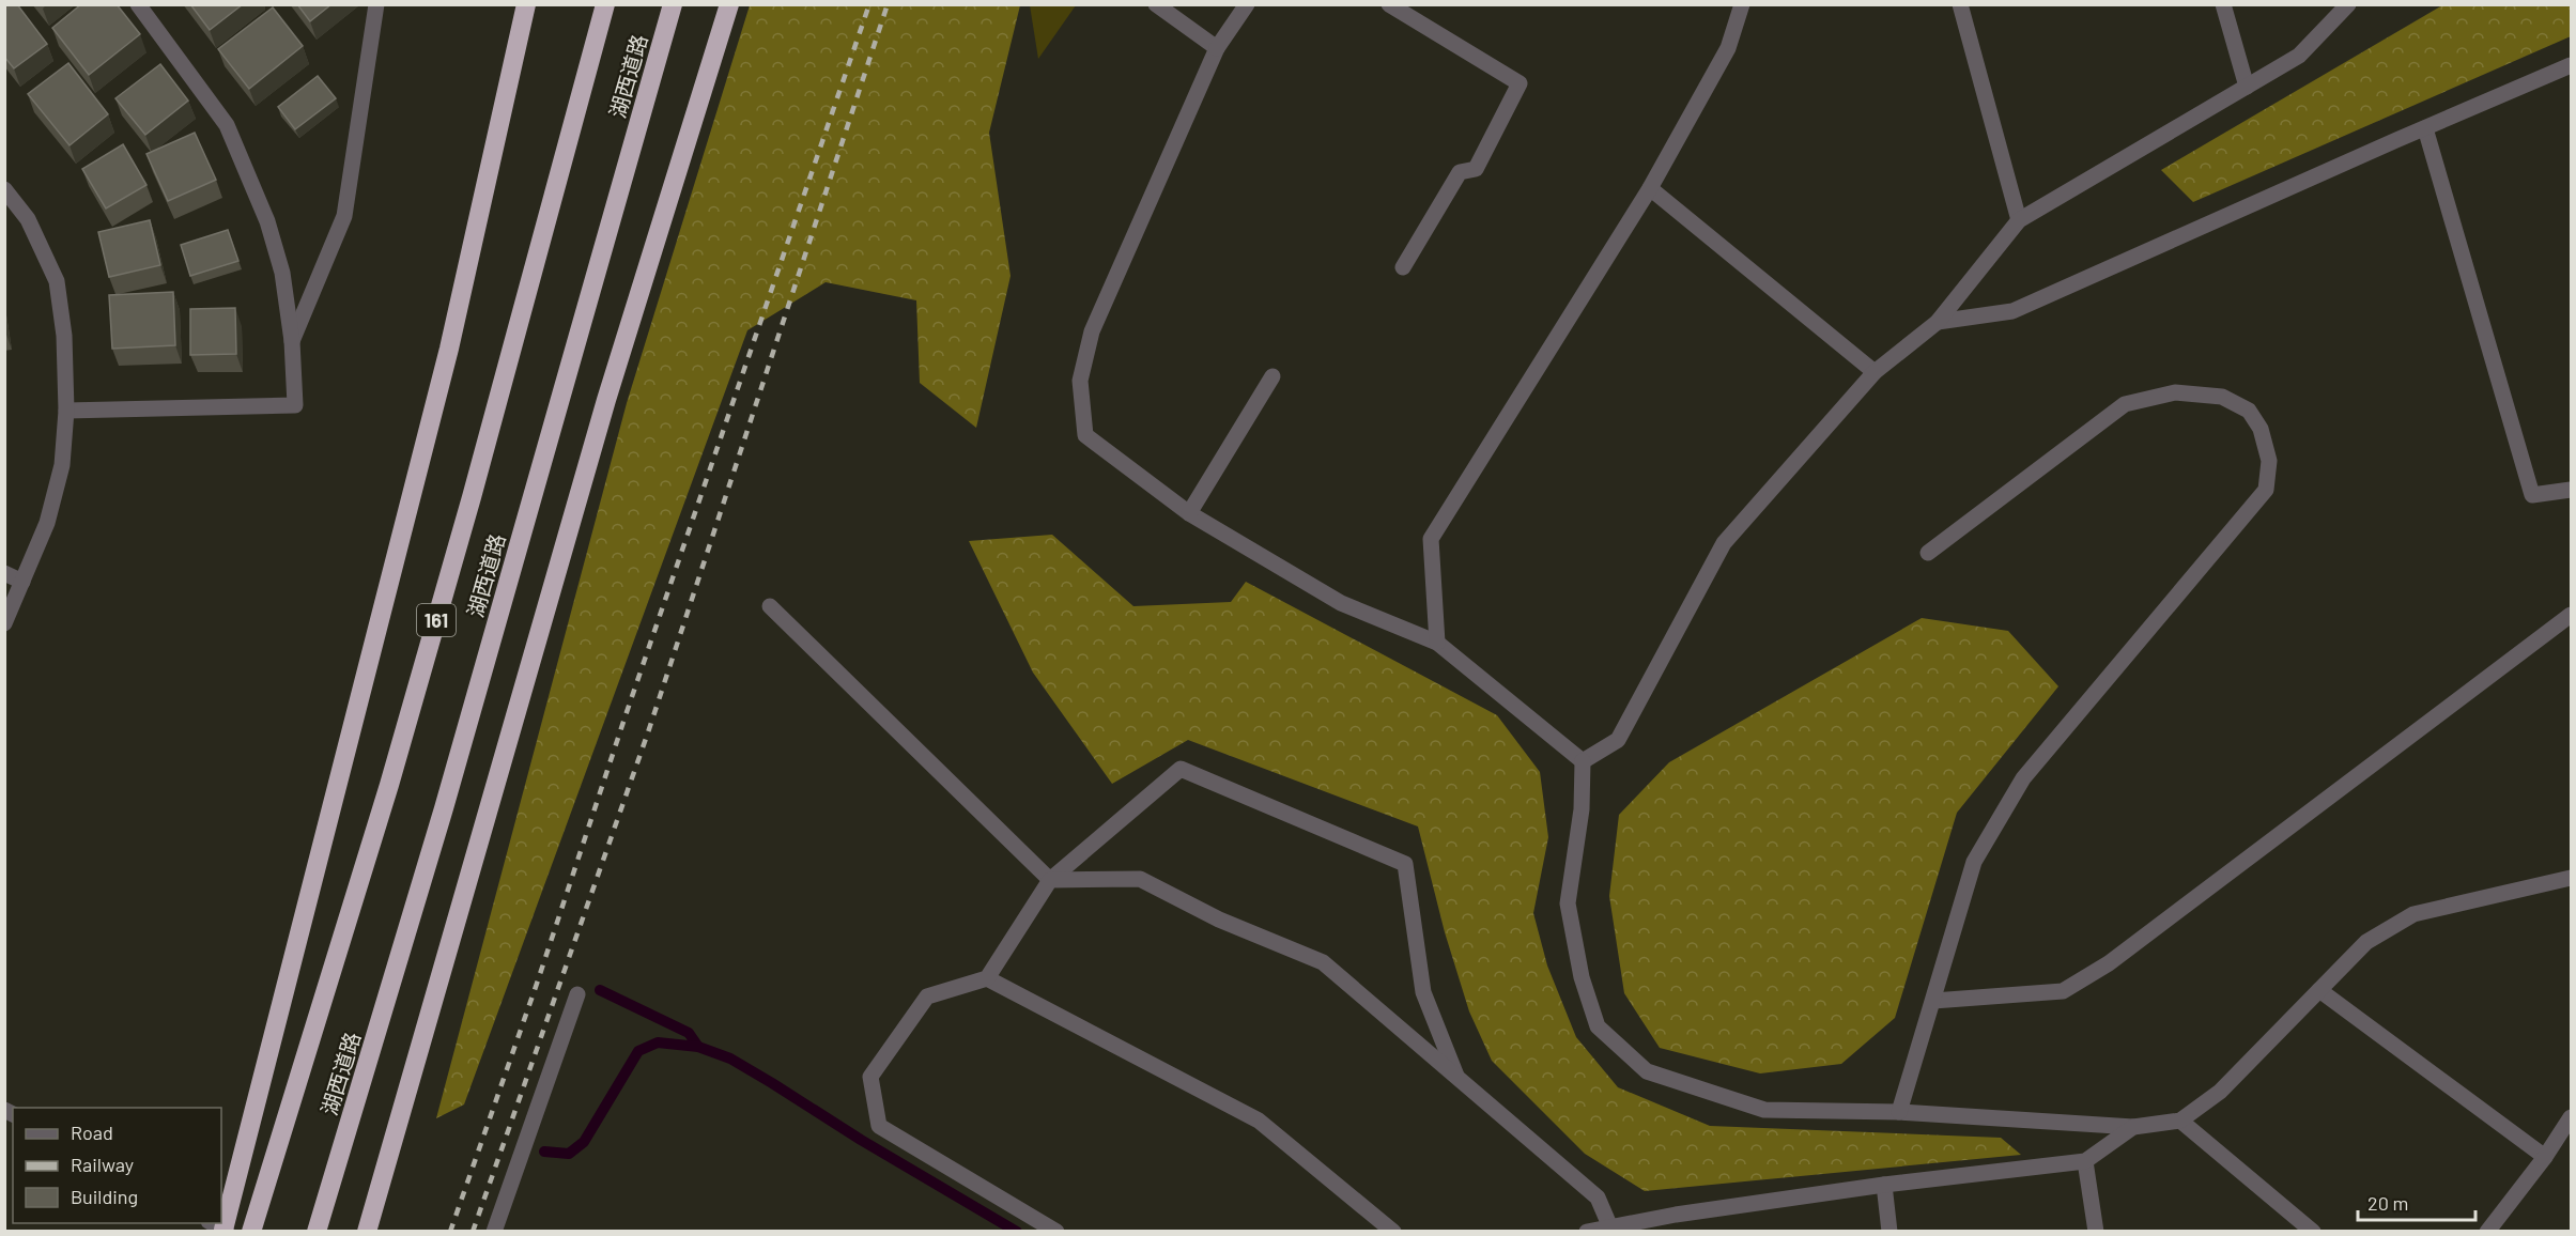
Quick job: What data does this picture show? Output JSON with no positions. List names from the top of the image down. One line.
{"streets":{"highway":["湖西道路","161"]},"legend":["Road","Railway","Building"],"scale_bar":"20 m"}
